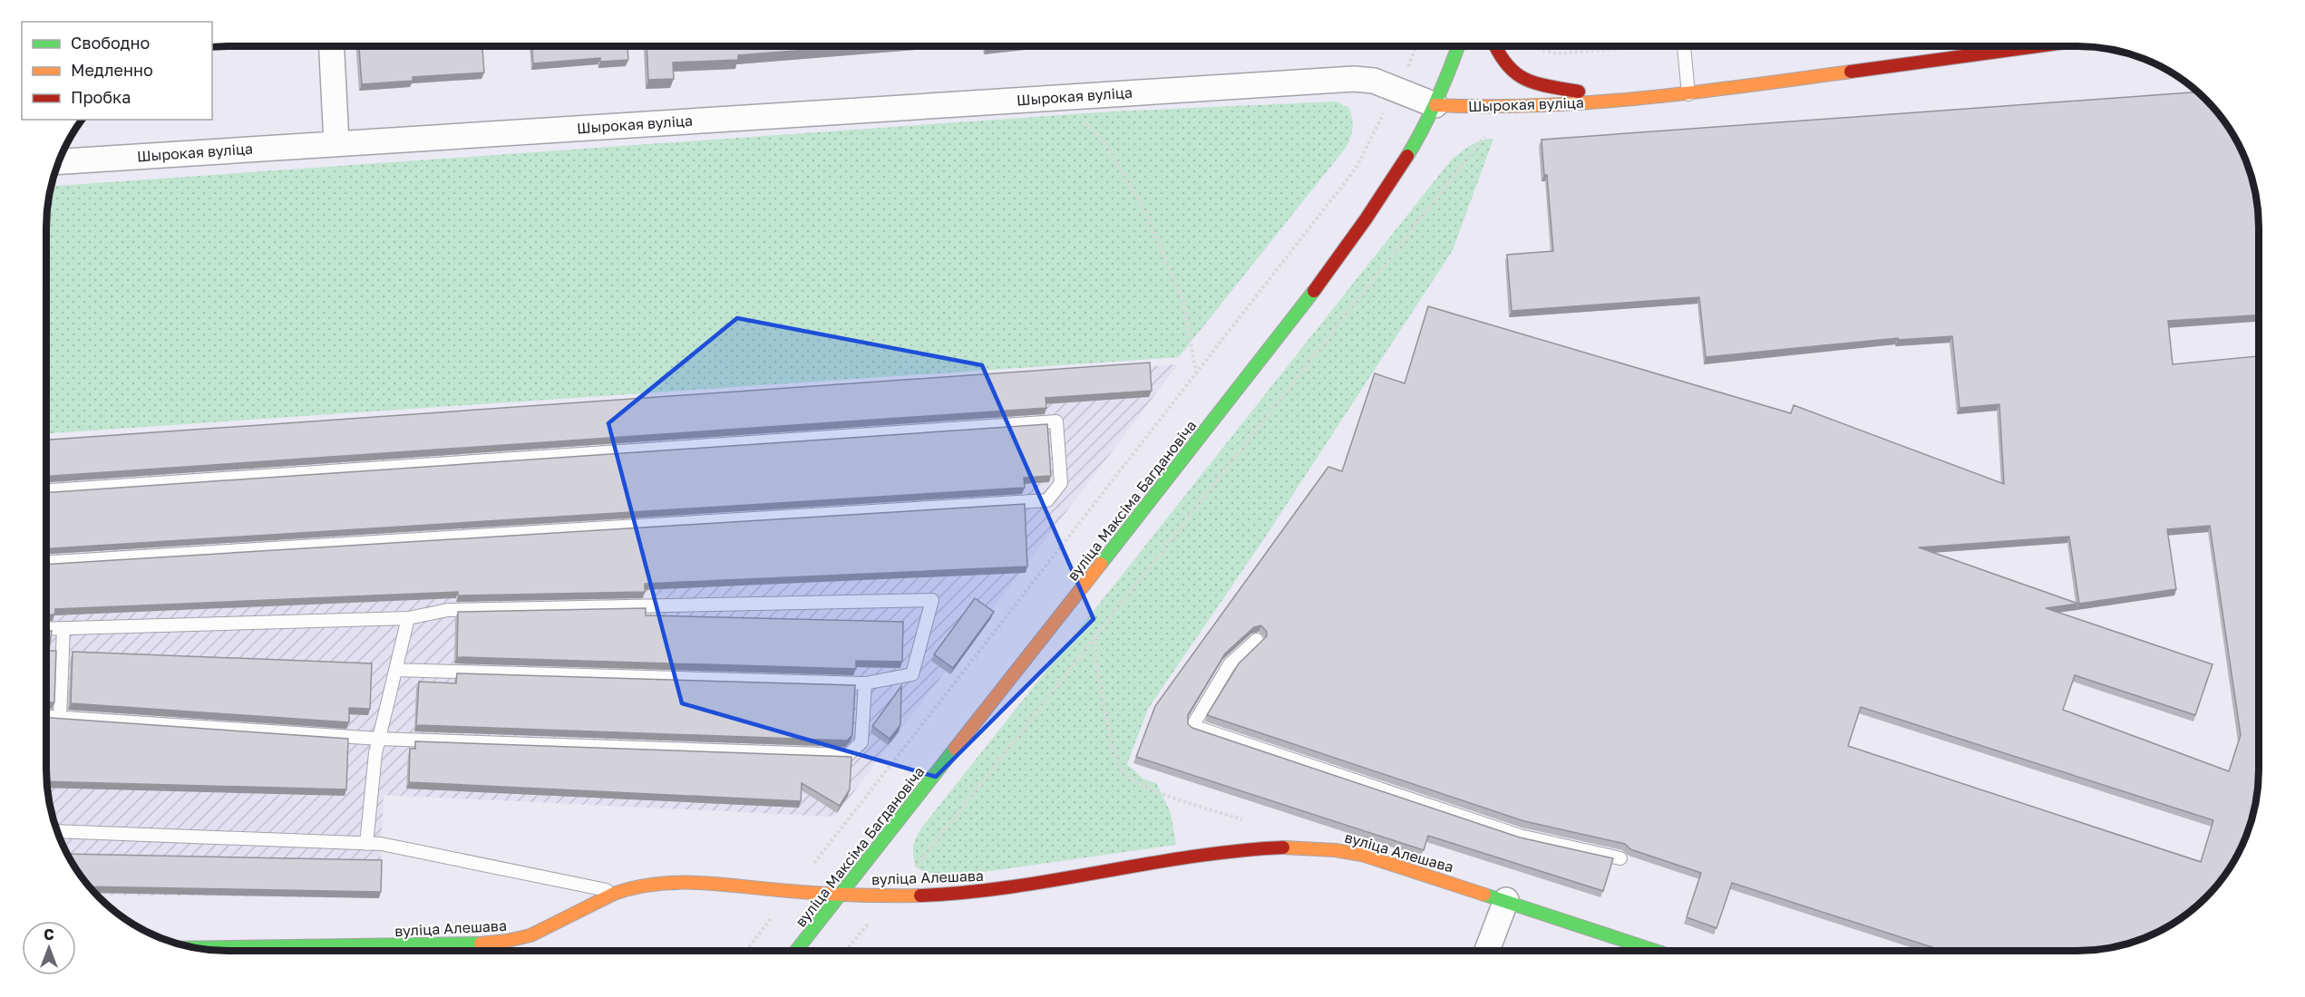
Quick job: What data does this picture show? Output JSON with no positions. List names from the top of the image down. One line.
{"streets":{"main road":["Шырокая вуліца","вуліца Максіма Багдановіча","вуліца Алешава"]},"crossings":[["Шырокая вуліца","вуліца Максіма Багдановіча"],["вуліца Максіма Багдановіча","вуліца Алешава"]],"legend":["Свободно","Медленно","Пробка"],"north":"top"}
